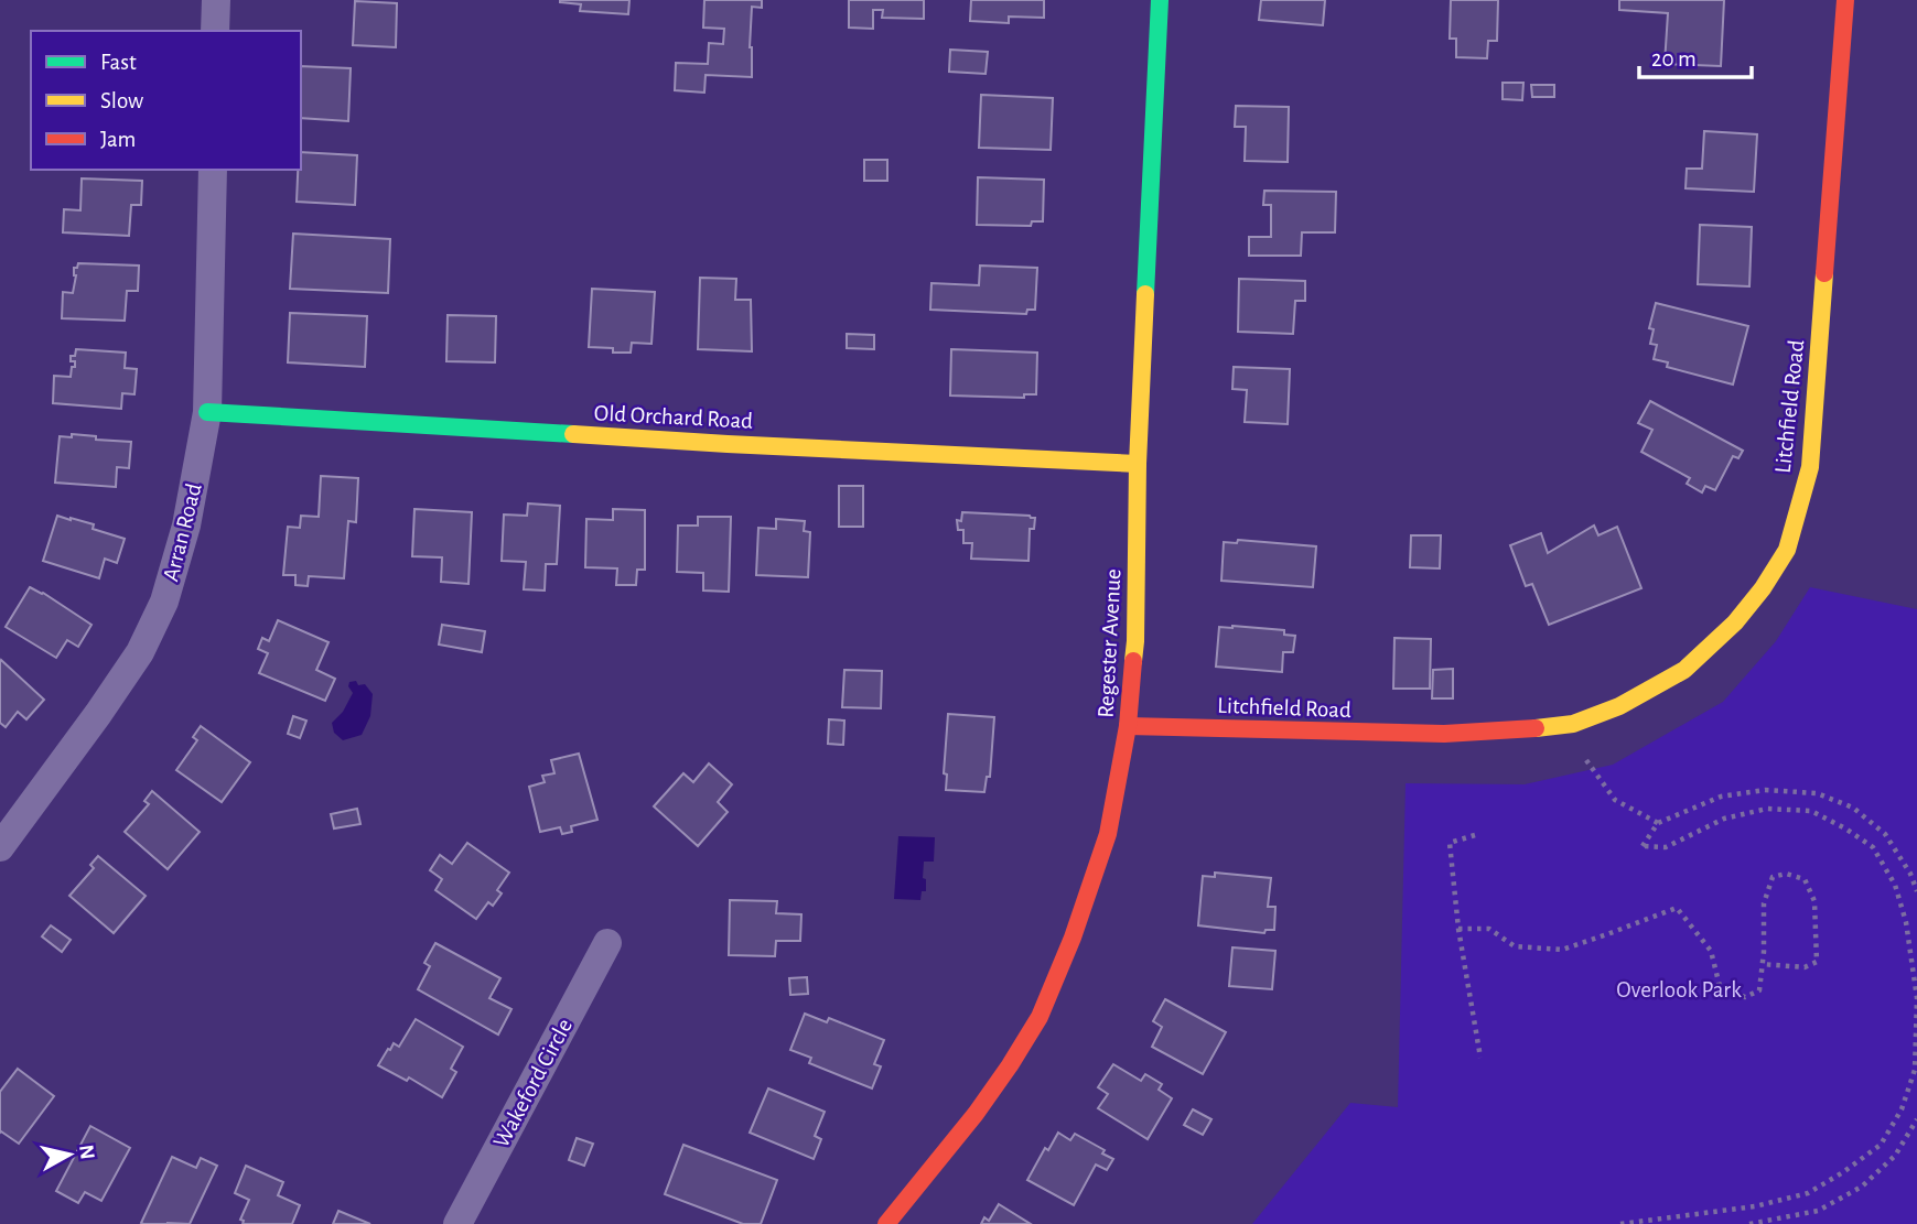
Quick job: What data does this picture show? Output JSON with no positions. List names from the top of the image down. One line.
{"streets":{"street":["Litchfield Road","Old Orchard Road","Arran Road","Regester Avenue","Wakeford Circle"]},"crossings":[["Litchfield Road","Regester Avenue"],["Old Orchard Road","Arran Road"],["Old Orchard Road","Regester Avenue"]],"parks":["Overlook Park"],"legend":["Fast","Slow","Jam"],"scale_bar":"20 m","north":"right"}
